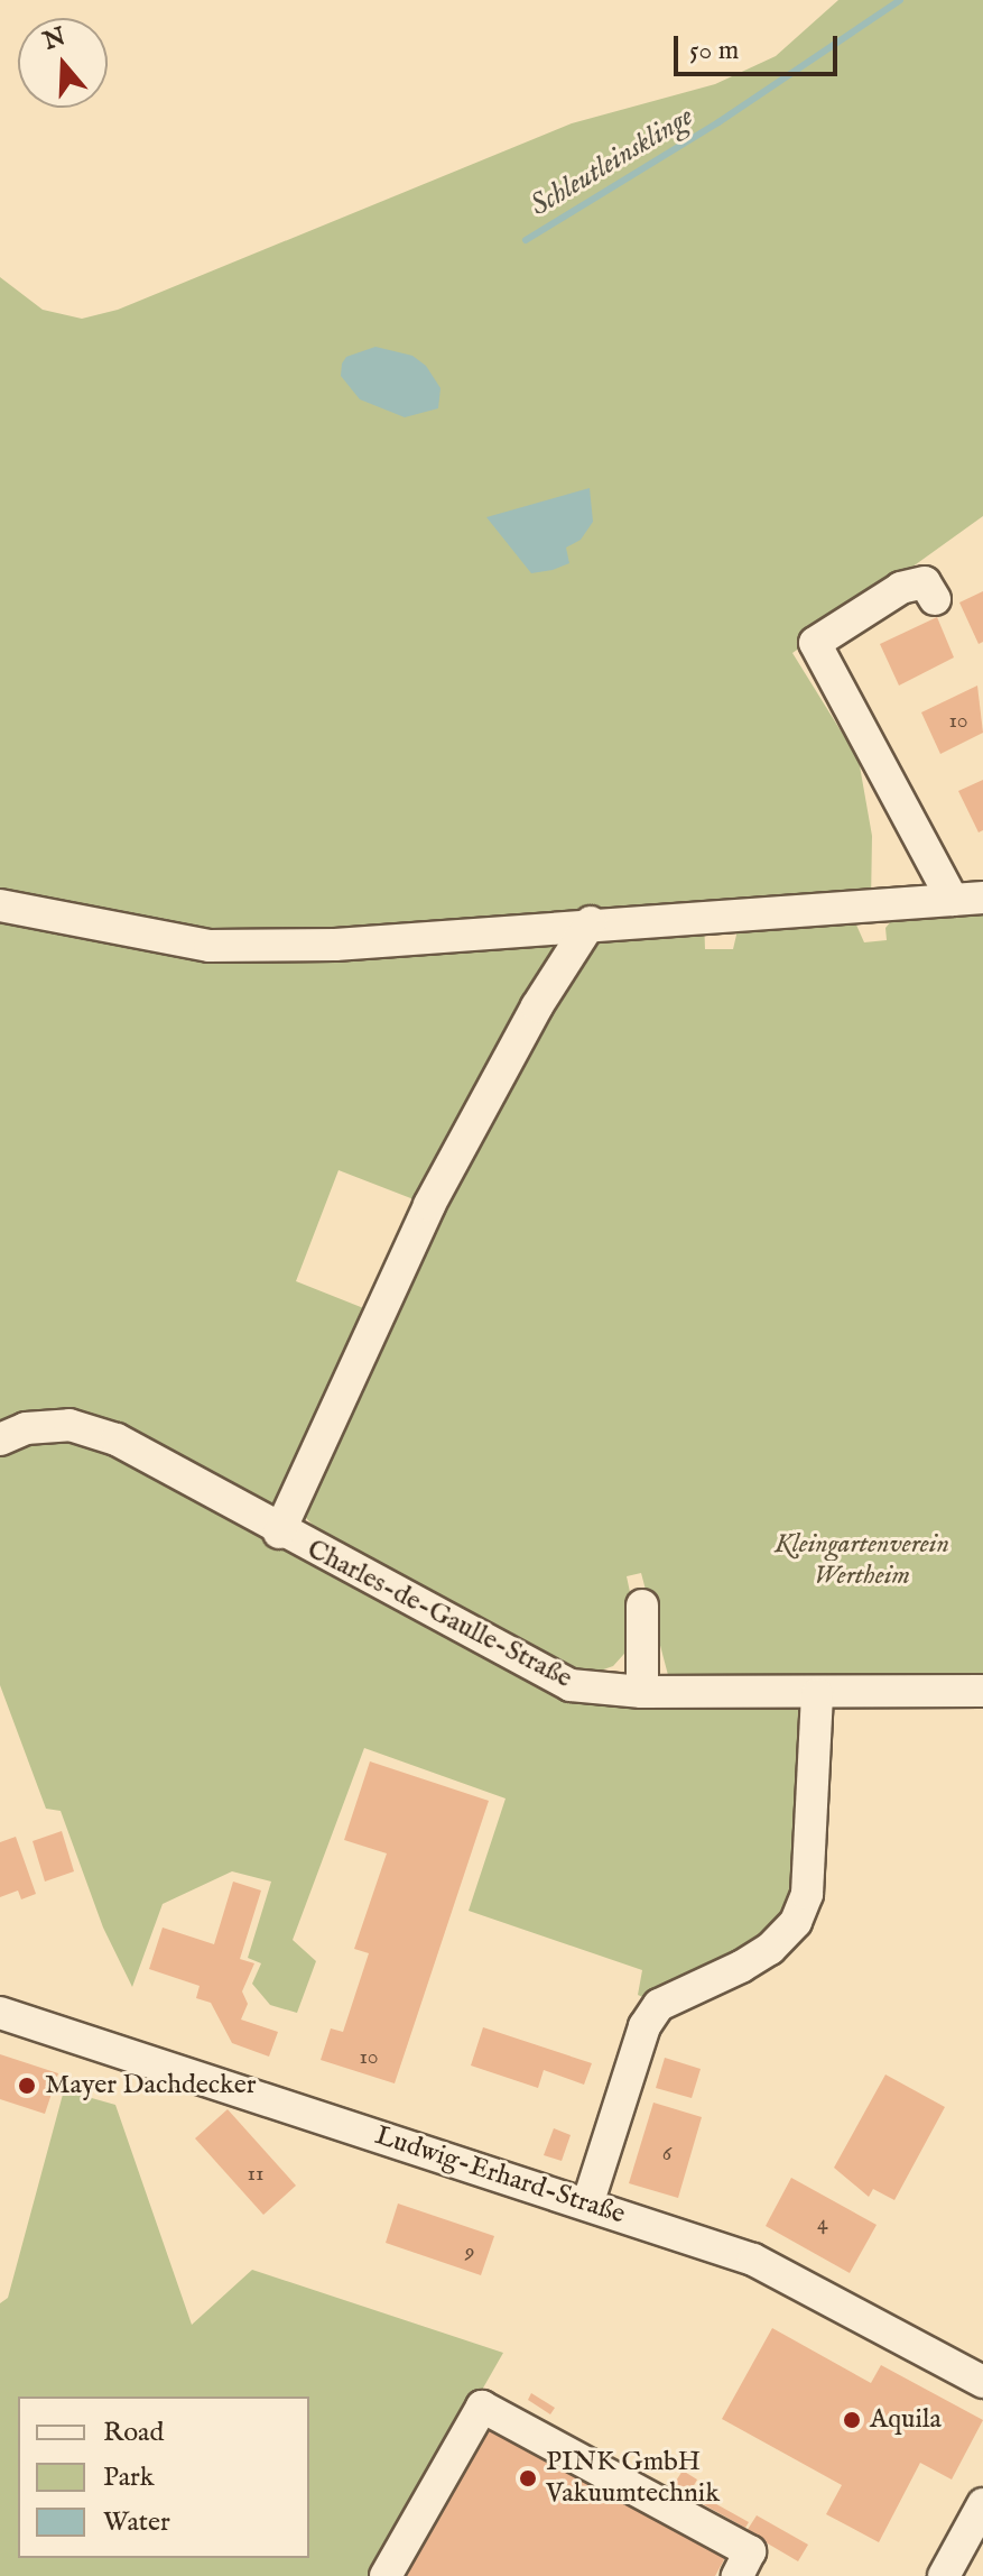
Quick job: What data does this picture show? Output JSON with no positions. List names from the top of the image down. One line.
{"streets":{"street":["Charles-de-Gaulle-Straße","Ludwig-Erhard-Straße"]},"water":["Schleutleinsklinge"],"parks":["Kleingartenverein Wertheim"],"places":["Mayer Dachdecker","Aquila","PINK GmbH Vakuumtechnik"],"house_numbers":["10","10","6","11","4","9"],"legend":["Road","Park","Water"],"scale_bar":"50 m","north":"top"}
